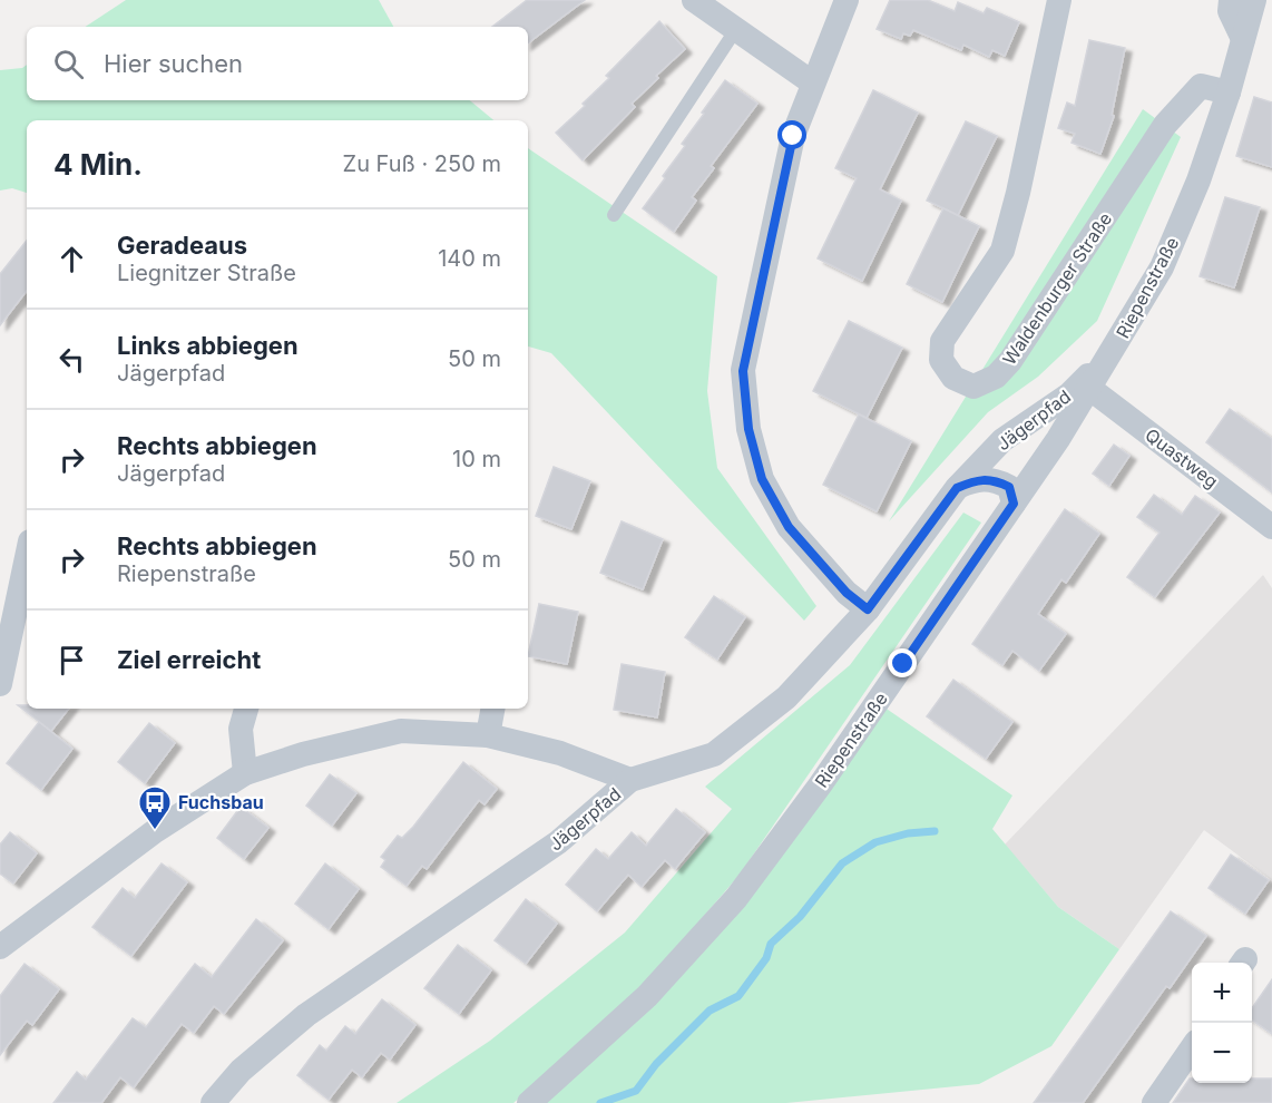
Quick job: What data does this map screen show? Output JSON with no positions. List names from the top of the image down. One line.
{"streets":{"street":["Riepenstraße","Waldenburger Straße","Jägerpfad","Quastweg"]},"crossings":[["Riepenstraße","Waldenburger Straße"],["Riepenstraße","Jägerpfad"],["Riepenstraße","Quastweg"]],"places":{"bus stop":["Fuchsbau"]},"page":{"search":"Hier suchen","heading":["4 Min.","Zu Fuß · 250 m"],"list":[["Geradeaus","Liegnitzer Straße","140 m"],["Links abbiegen","Jägerpfad","50 m"],["Rechts abbiegen","Jägerpfad","10 m"],["Rechts abbiegen","Riepenstraße","50 m"],"Ziel erreicht"],"map_buttons":["+","−"]}}
